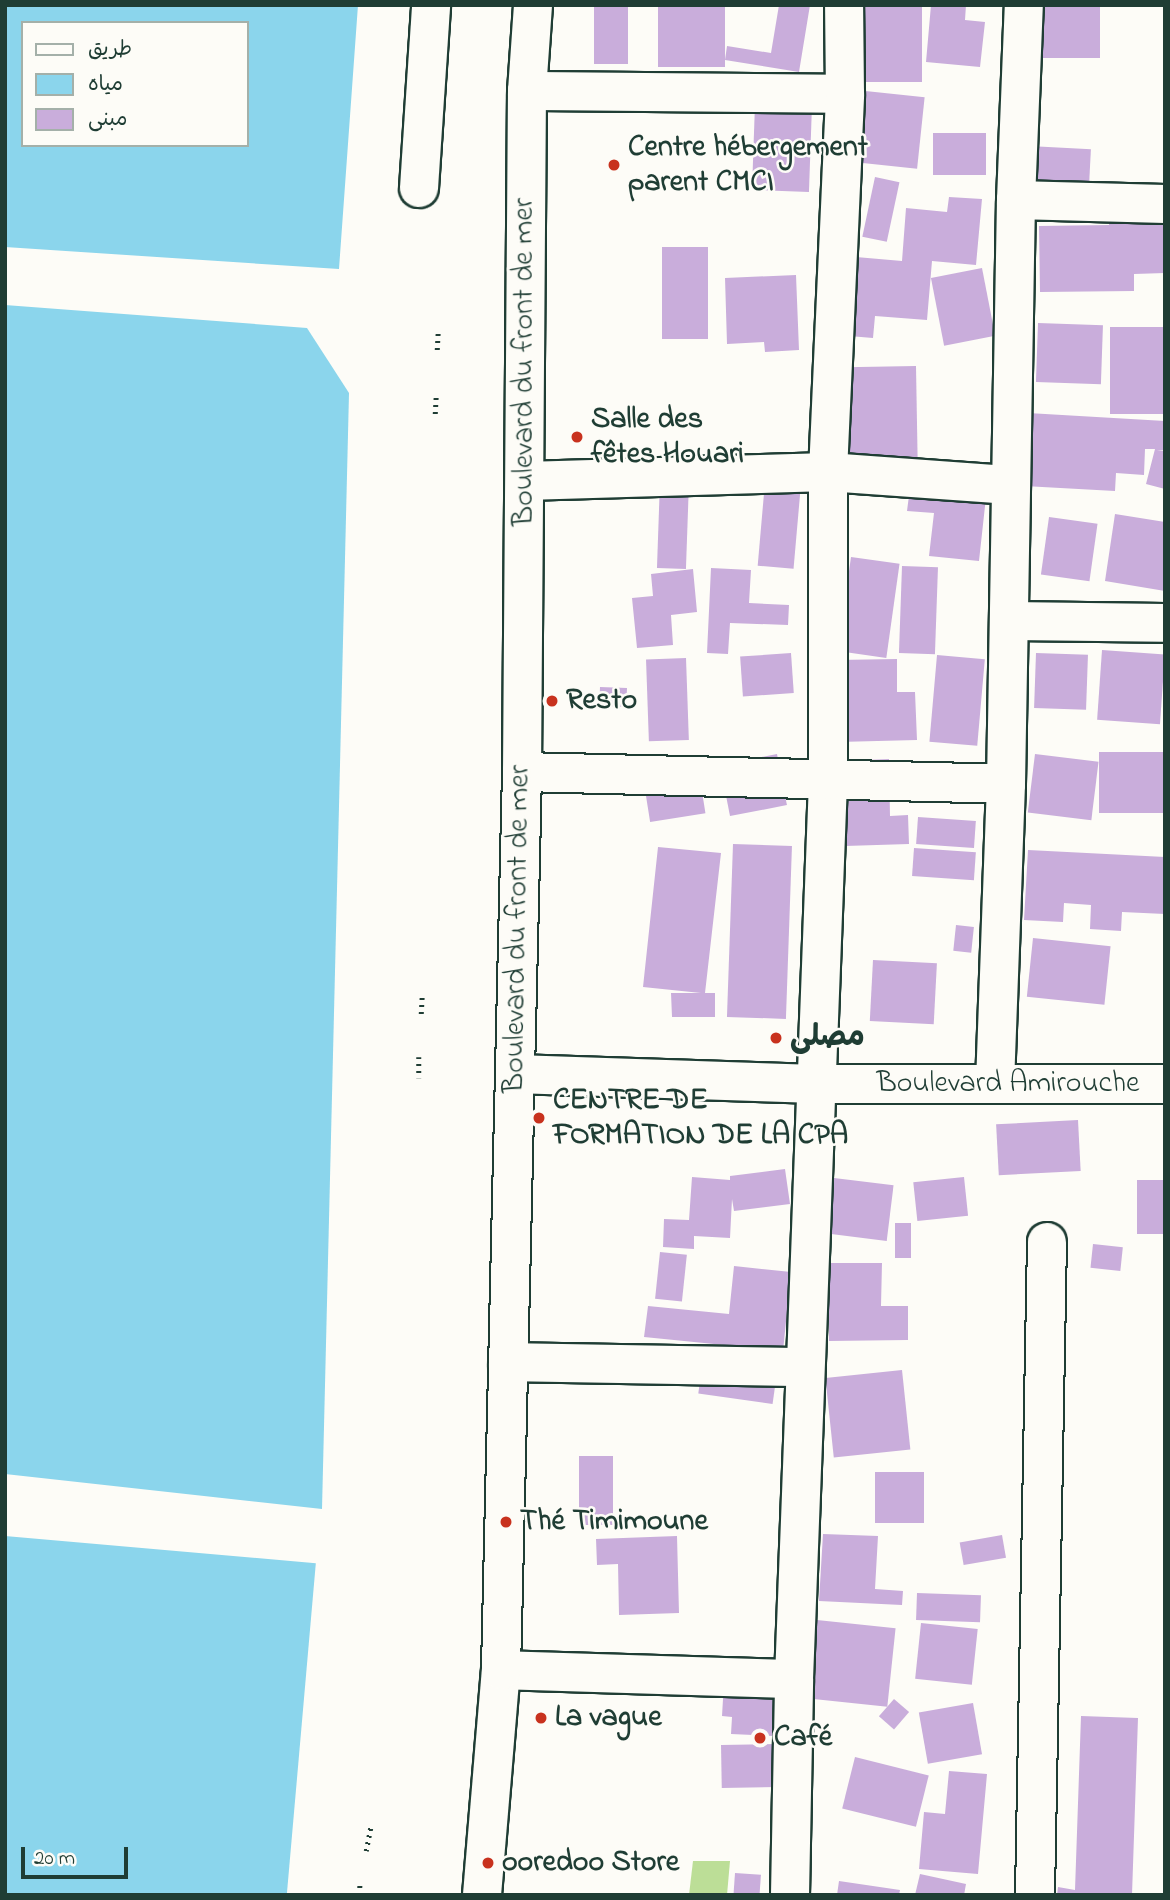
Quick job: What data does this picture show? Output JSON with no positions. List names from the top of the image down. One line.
{"streets":{"street":["Boulevard du front de mer","Boulevard Amirouche"]},"crossings":[["Boulevard du front de mer","Boulevard Amirouche"]],"places":["Centre hébergement parent CMCI","Salle des fêtes Houari","Resto","مصلى","CENTRE DE FORMATION DE LA CPA","Thé Timimoune","La vague","Café","ooredoo Store"],"legend":["طريق","مياه","مبنى"],"scale_bar":"20 m"}
